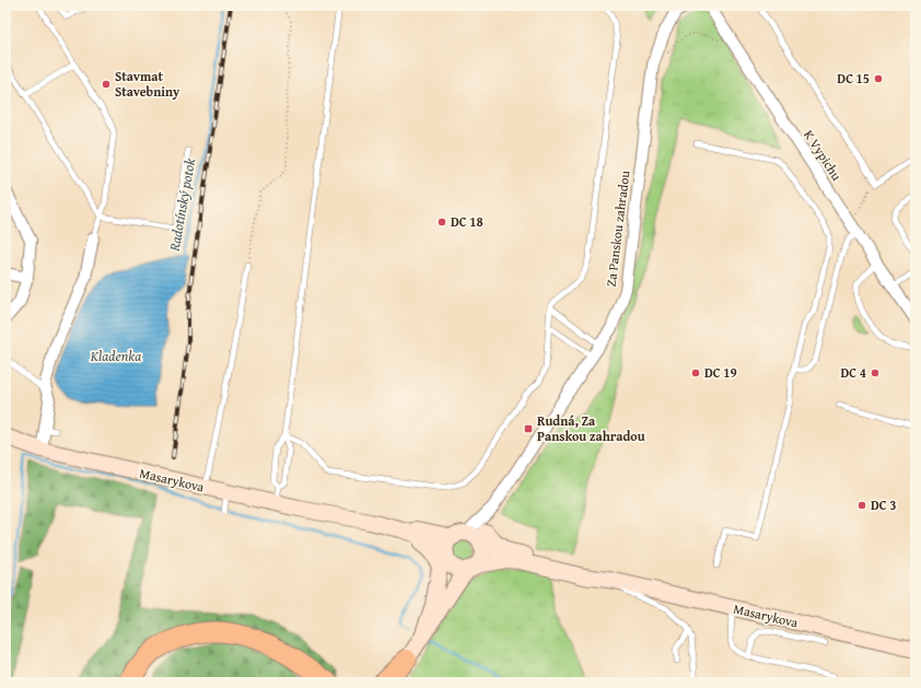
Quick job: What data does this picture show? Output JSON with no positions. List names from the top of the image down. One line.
{"streets":{"main road":["Masarykova"],"street":["K Vypichu","Za Panskou zahradou"]},"crossings":[["Za Panskou zahradou","Masarykova"]],"water":["Radotínský potok","Kladenka"],"places":{"other":["DC 15","Stavmat Stavebniny","DC 18","DC 19","DC 4","DC 3"],"transit":["Rudná, Za Panskou zahradou"]}}
